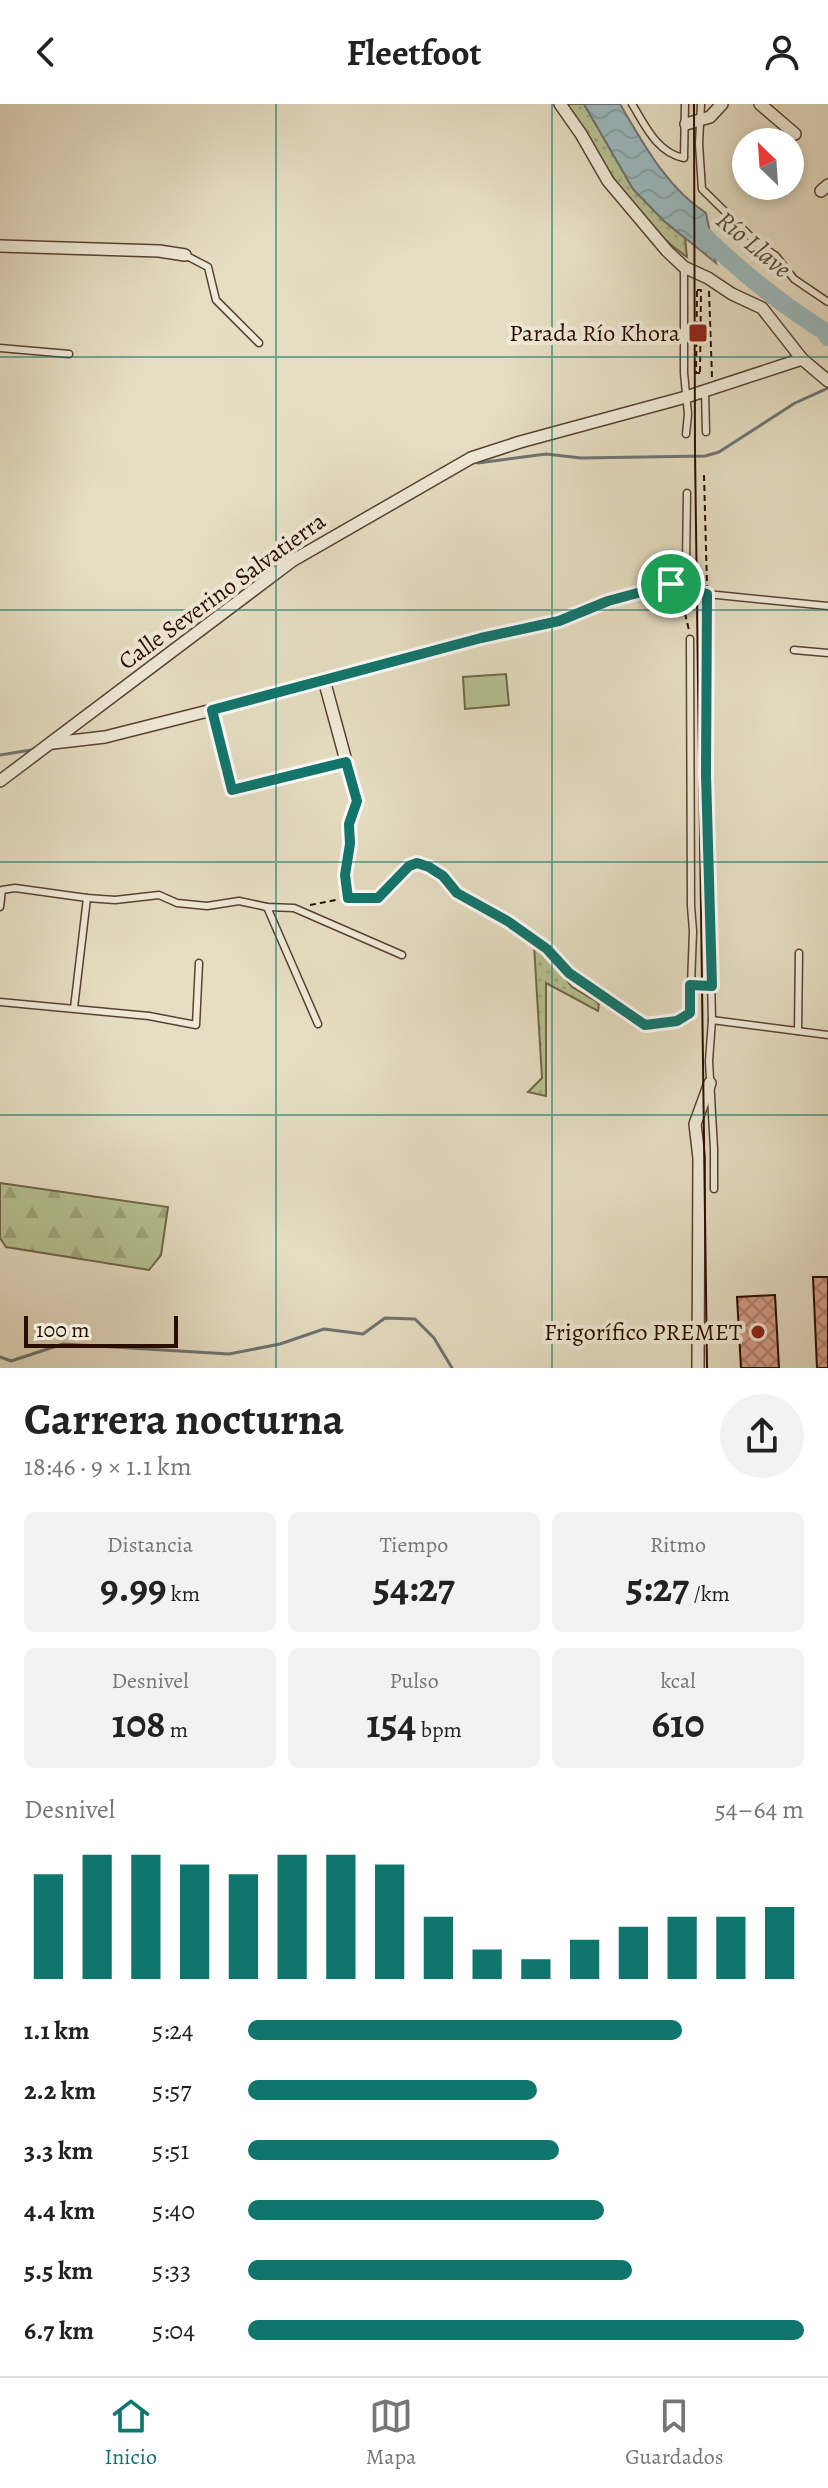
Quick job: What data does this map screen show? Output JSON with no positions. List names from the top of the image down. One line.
{"streets":{"street":["Calle Severino Salvatierra"]},"water":["Río Llave"],"places":{"transit":["Parada Río Khora"],"other":["Frigorífico PREMET"]},"scale_bar":"100 m","north":"top left","page":{"header":"Fleetfoot","scale":"100 m","heading":["Carrera nocturna","18:46 · 9 × 1.1 km"],"stats":[["Distancia","9.99 km"],["Tiempo","54:27"],["Ritmo","5:27 /km"],["Desnivel","108 m"],["Pulso","154 bpm"],["kcal","610"]],"chart":["Desnivel","54–64 m"],"list":[{"name":"1.1 km","note":"5:24"},{"name":"2.2 km","note":"5:57"},{"name":"3.3 km","note":"5:51"},{"name":"4.4 km","note":"5:40"},{"name":"5.5 km","note":"5:33"},{"name":"6.7 km","note":"5:04"}],"tabs":["Inicio","Mapa","Guardados"]}}
